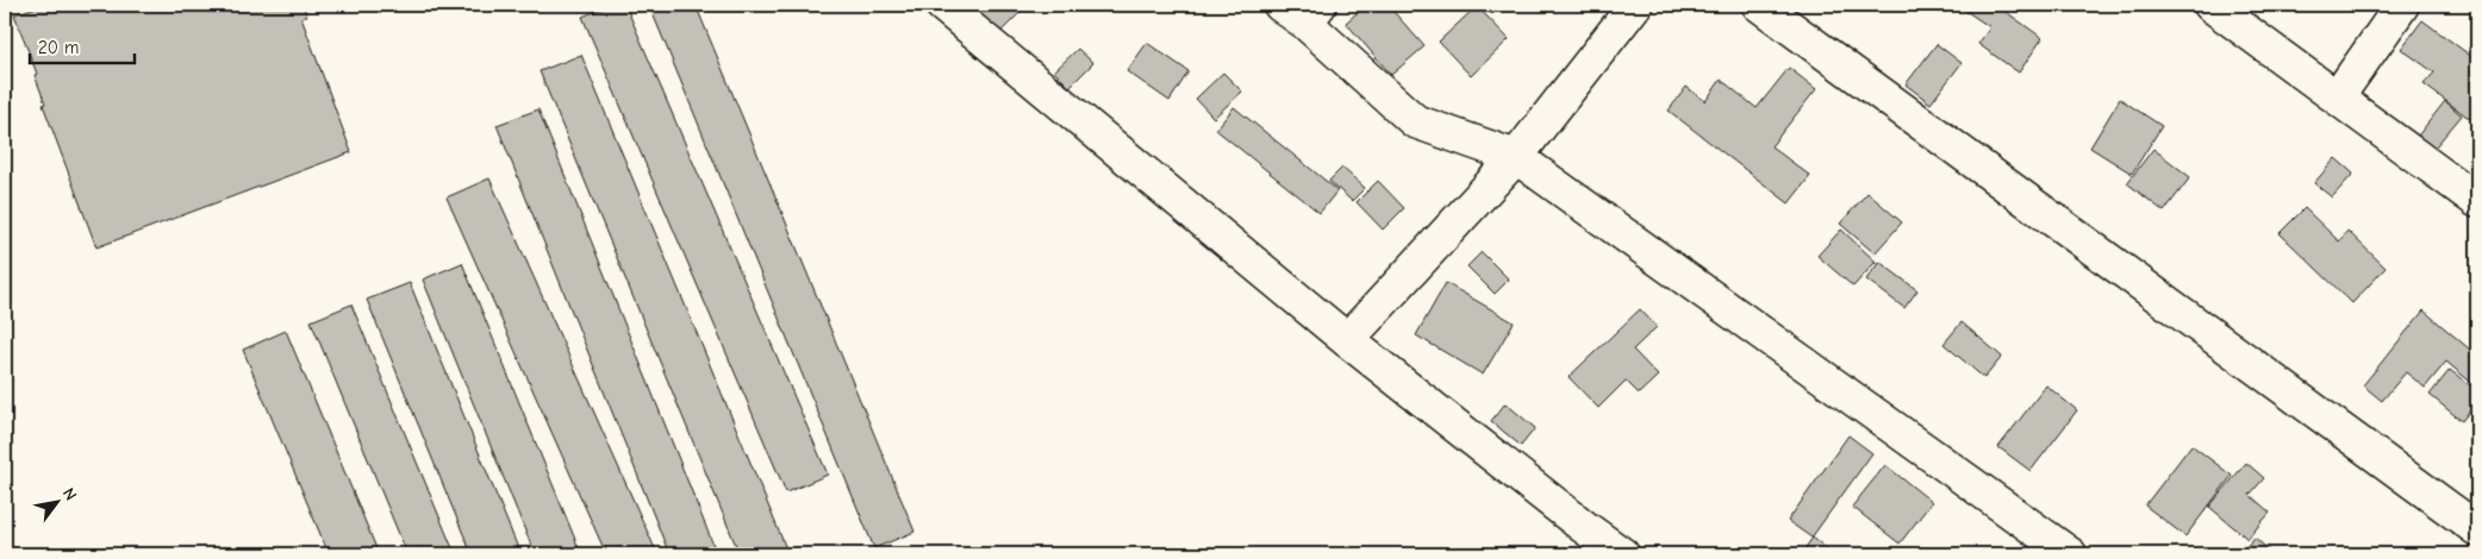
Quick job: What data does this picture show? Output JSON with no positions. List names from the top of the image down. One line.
{"scale_bar":"20 m","north":"top right"}
